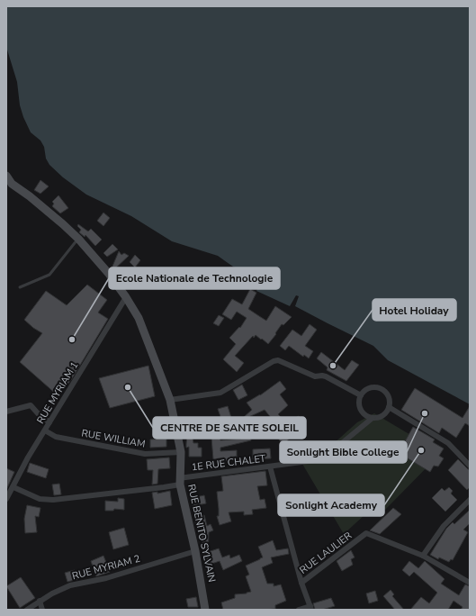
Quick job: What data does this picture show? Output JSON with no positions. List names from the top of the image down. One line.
{"streets":{"main road":["RUE BENITO SYLVAIN"],"street":["RUE MYRIAM 1","RUE WILLIAM","1E RUE CHALET","RUE LAULIER","RUE MYRIAM 2"]},"crossings":[["RUE MYRIAM 1","RUE WILLIAM"],["RUE MYRIAM 1","1E RUE CHALET"],["RUE MYRIAM 1","RUE BENITO SYLVAIN"],["RUE WILLIAM","RUE BENITO SYLVAIN"],["1E RUE CHALET","RUE BENITO SYLVAIN"],["1E RUE CHALET","RUE LAULIER"],["RUE BENITO SYLVAIN","RUE MYRIAM 2"]],"places":["Ecole Nationale de Technologie","Hotel Holiday","CENTRE DE SANTE SOLEIL","Sonlight Bible College","Sonlight Academy"]}
